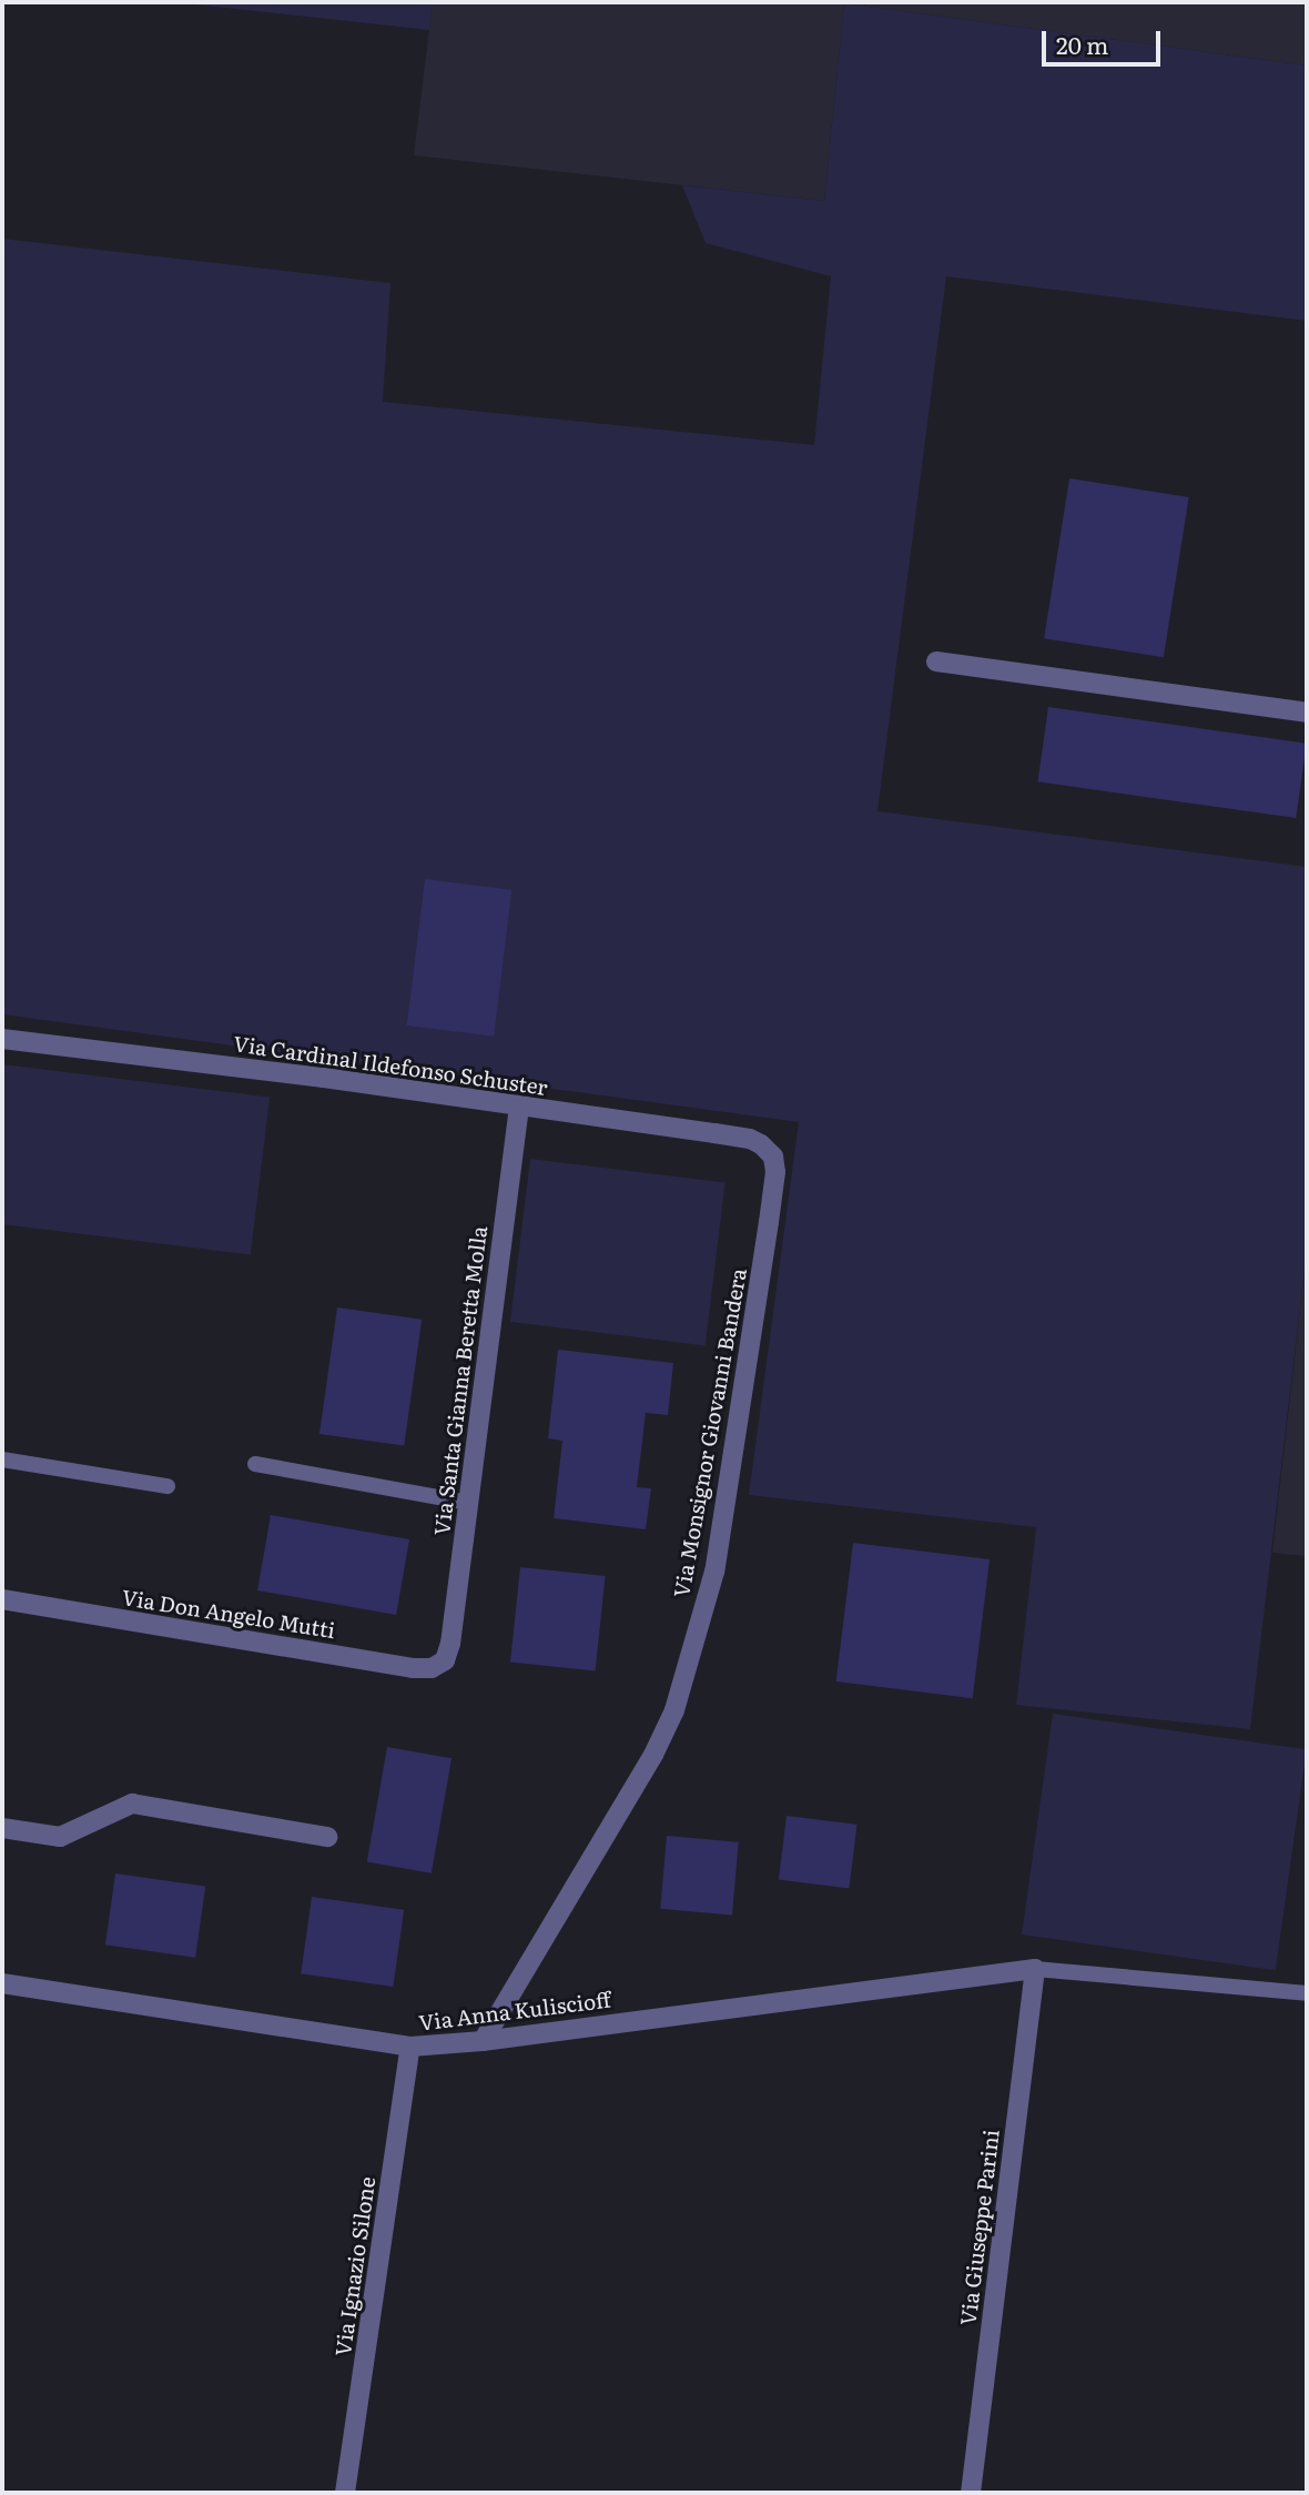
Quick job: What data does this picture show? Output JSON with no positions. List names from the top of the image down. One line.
{"streets":{"street":["Via Cardinal Ildefonso Schuster","Via Santa Gianna Beretta Molla","Via Monsignor Giovanni Bandera","Via Don Angelo Mutti","Via Anna Kuliscioff","Via Giuseppe Parini","Via Ignazio Silone"]},"crossings":[["Via Cardinal Ildefonso Schuster","Via Santa Gianna Beretta Molla"],["Via Cardinal Ildefonso Schuster","Via Monsignor Giovanni Bandera"],["Via Santa Gianna Beretta Molla","Via Don Angelo Mutti"],["Via Monsignor Giovanni Bandera","Via Anna Kuliscioff"],["Via Anna Kuliscioff","Via Giuseppe Parini"],["Via Anna Kuliscioff","Via Ignazio Silone"]],"scale_bar":"20 m"}
